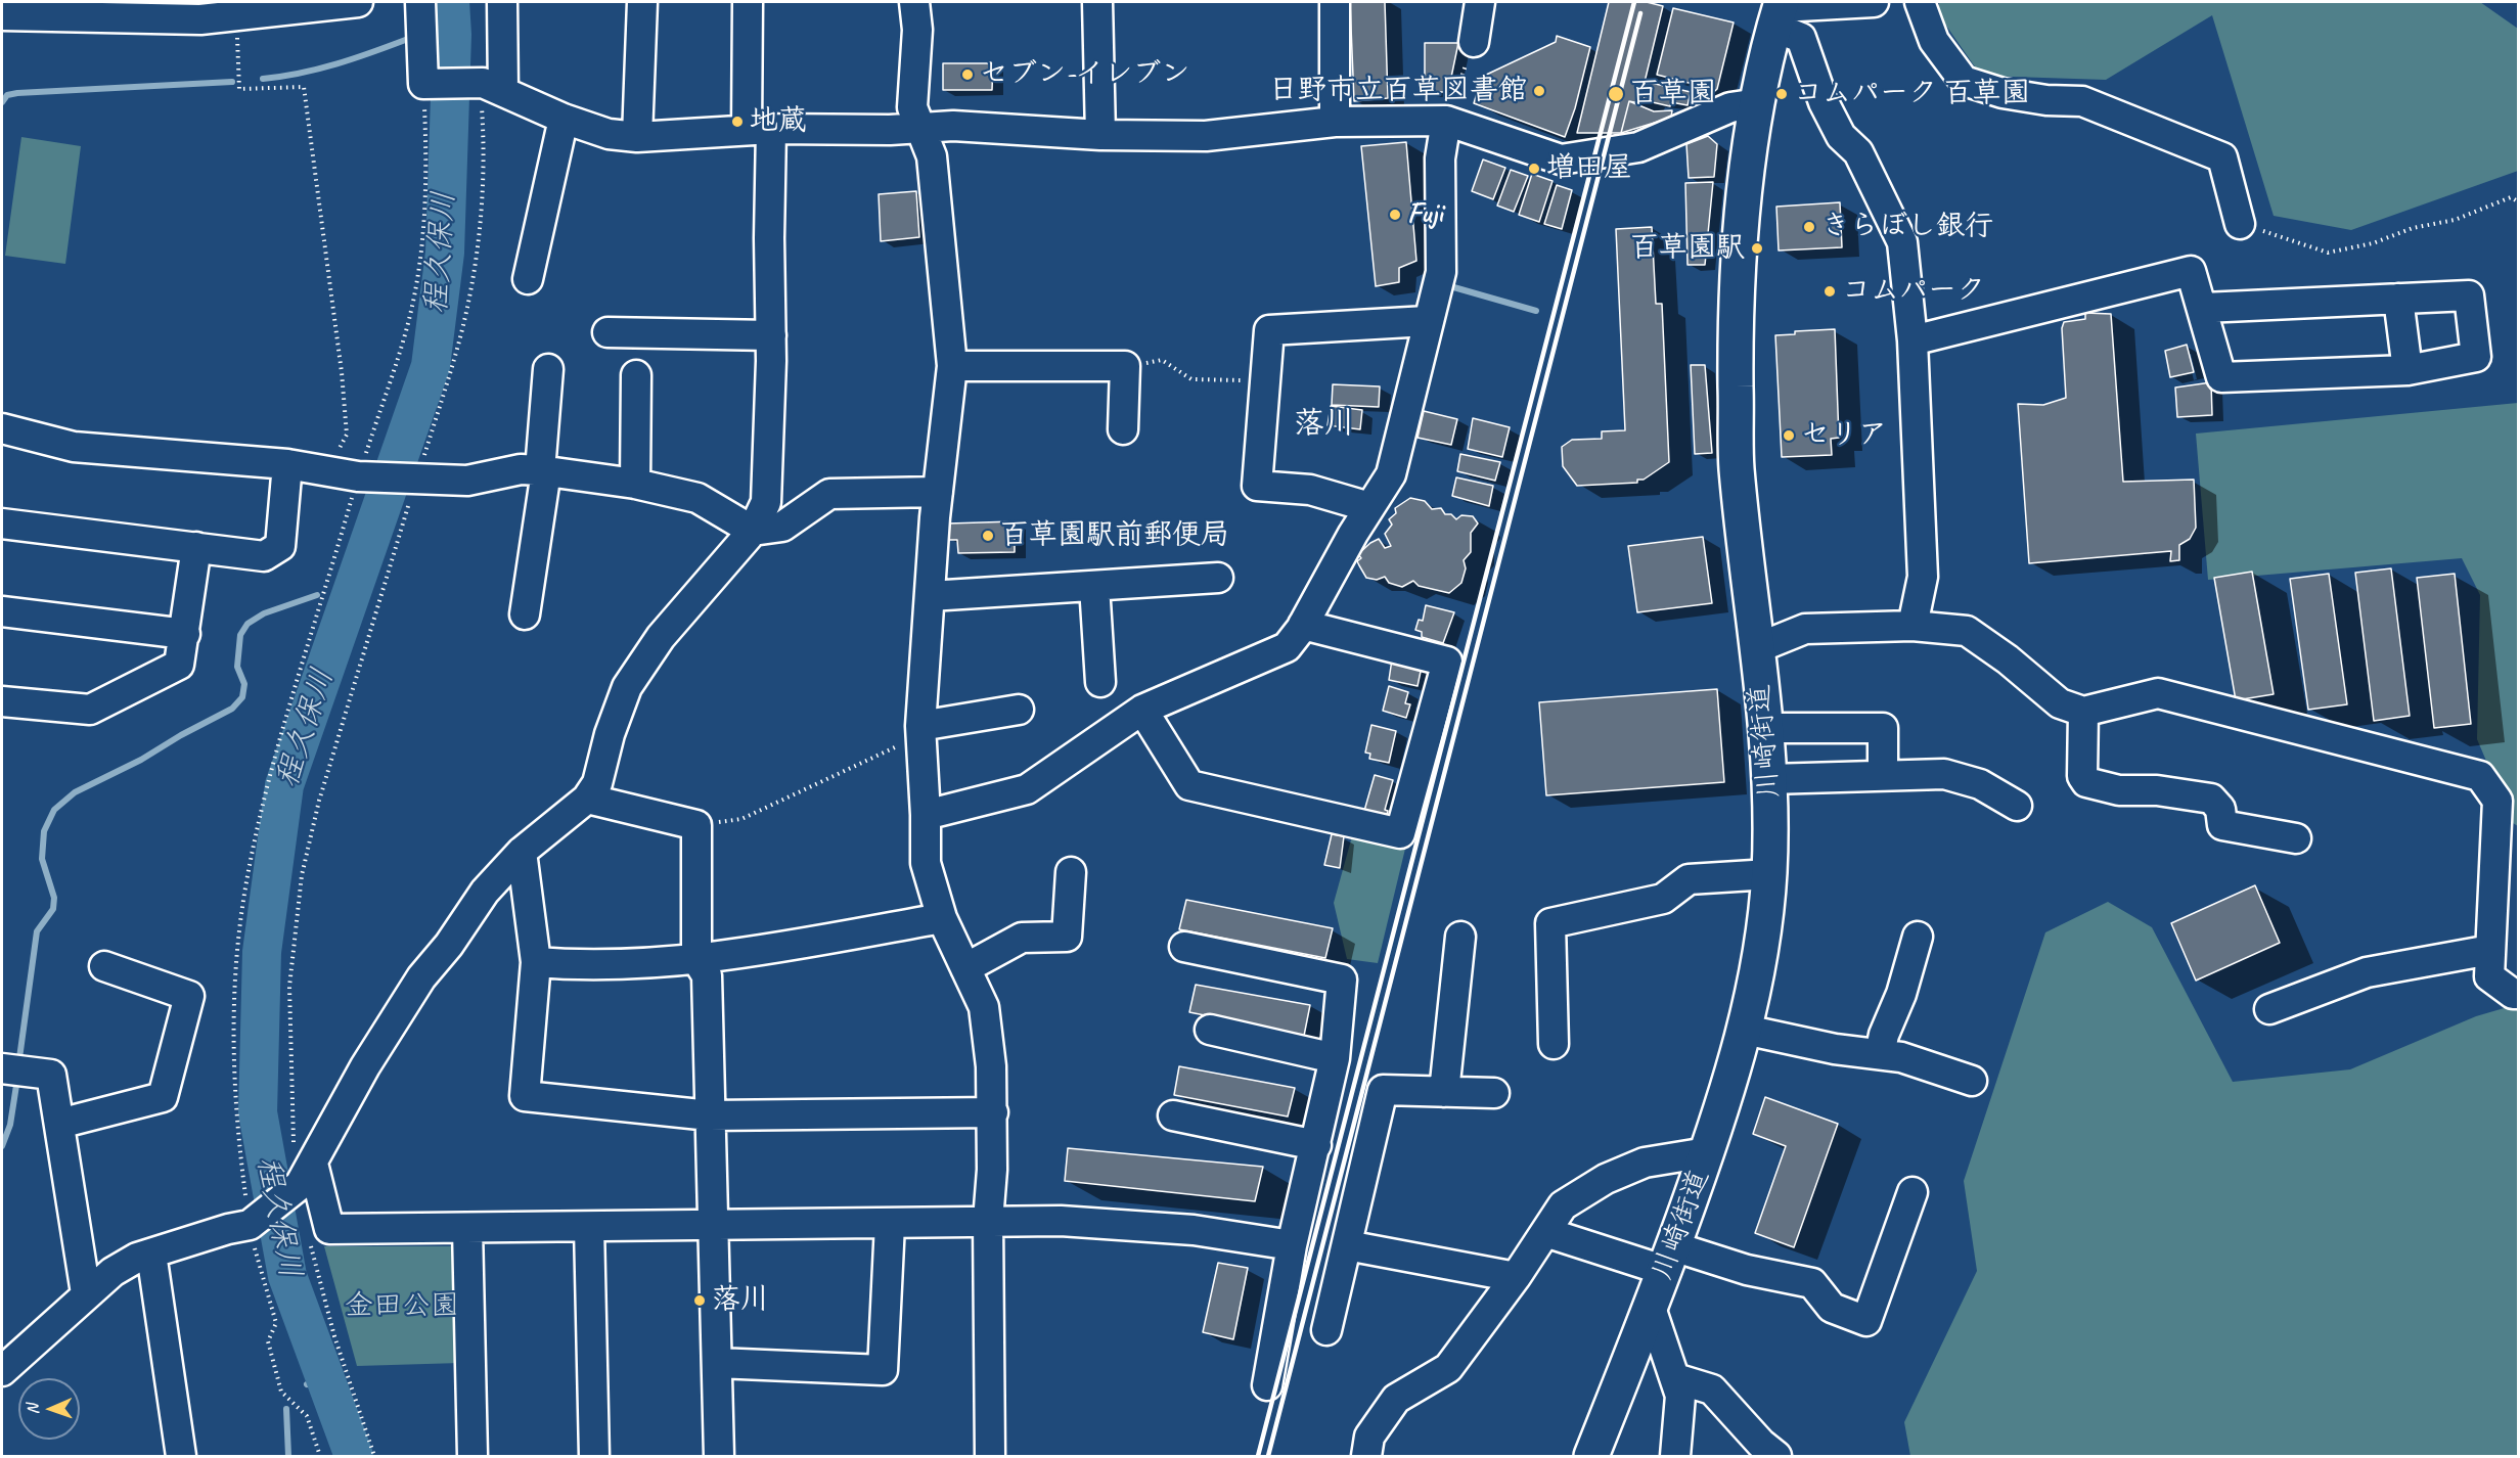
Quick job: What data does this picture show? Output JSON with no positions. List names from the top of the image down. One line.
{"streets":{"main road":["川崎街道"]},"districts":["落川"],"water":["程久保川"],"parks":["金田公園"],"places":["セブン-イレブン","日野市立百草図書館","百草園","コムパーク 百草園","地蔵","増田屋","Fuji","きらぼし銀行","百草園駅","コムパーク","セリア","百草園駅前郵便局","落川"],"north":"left"}
